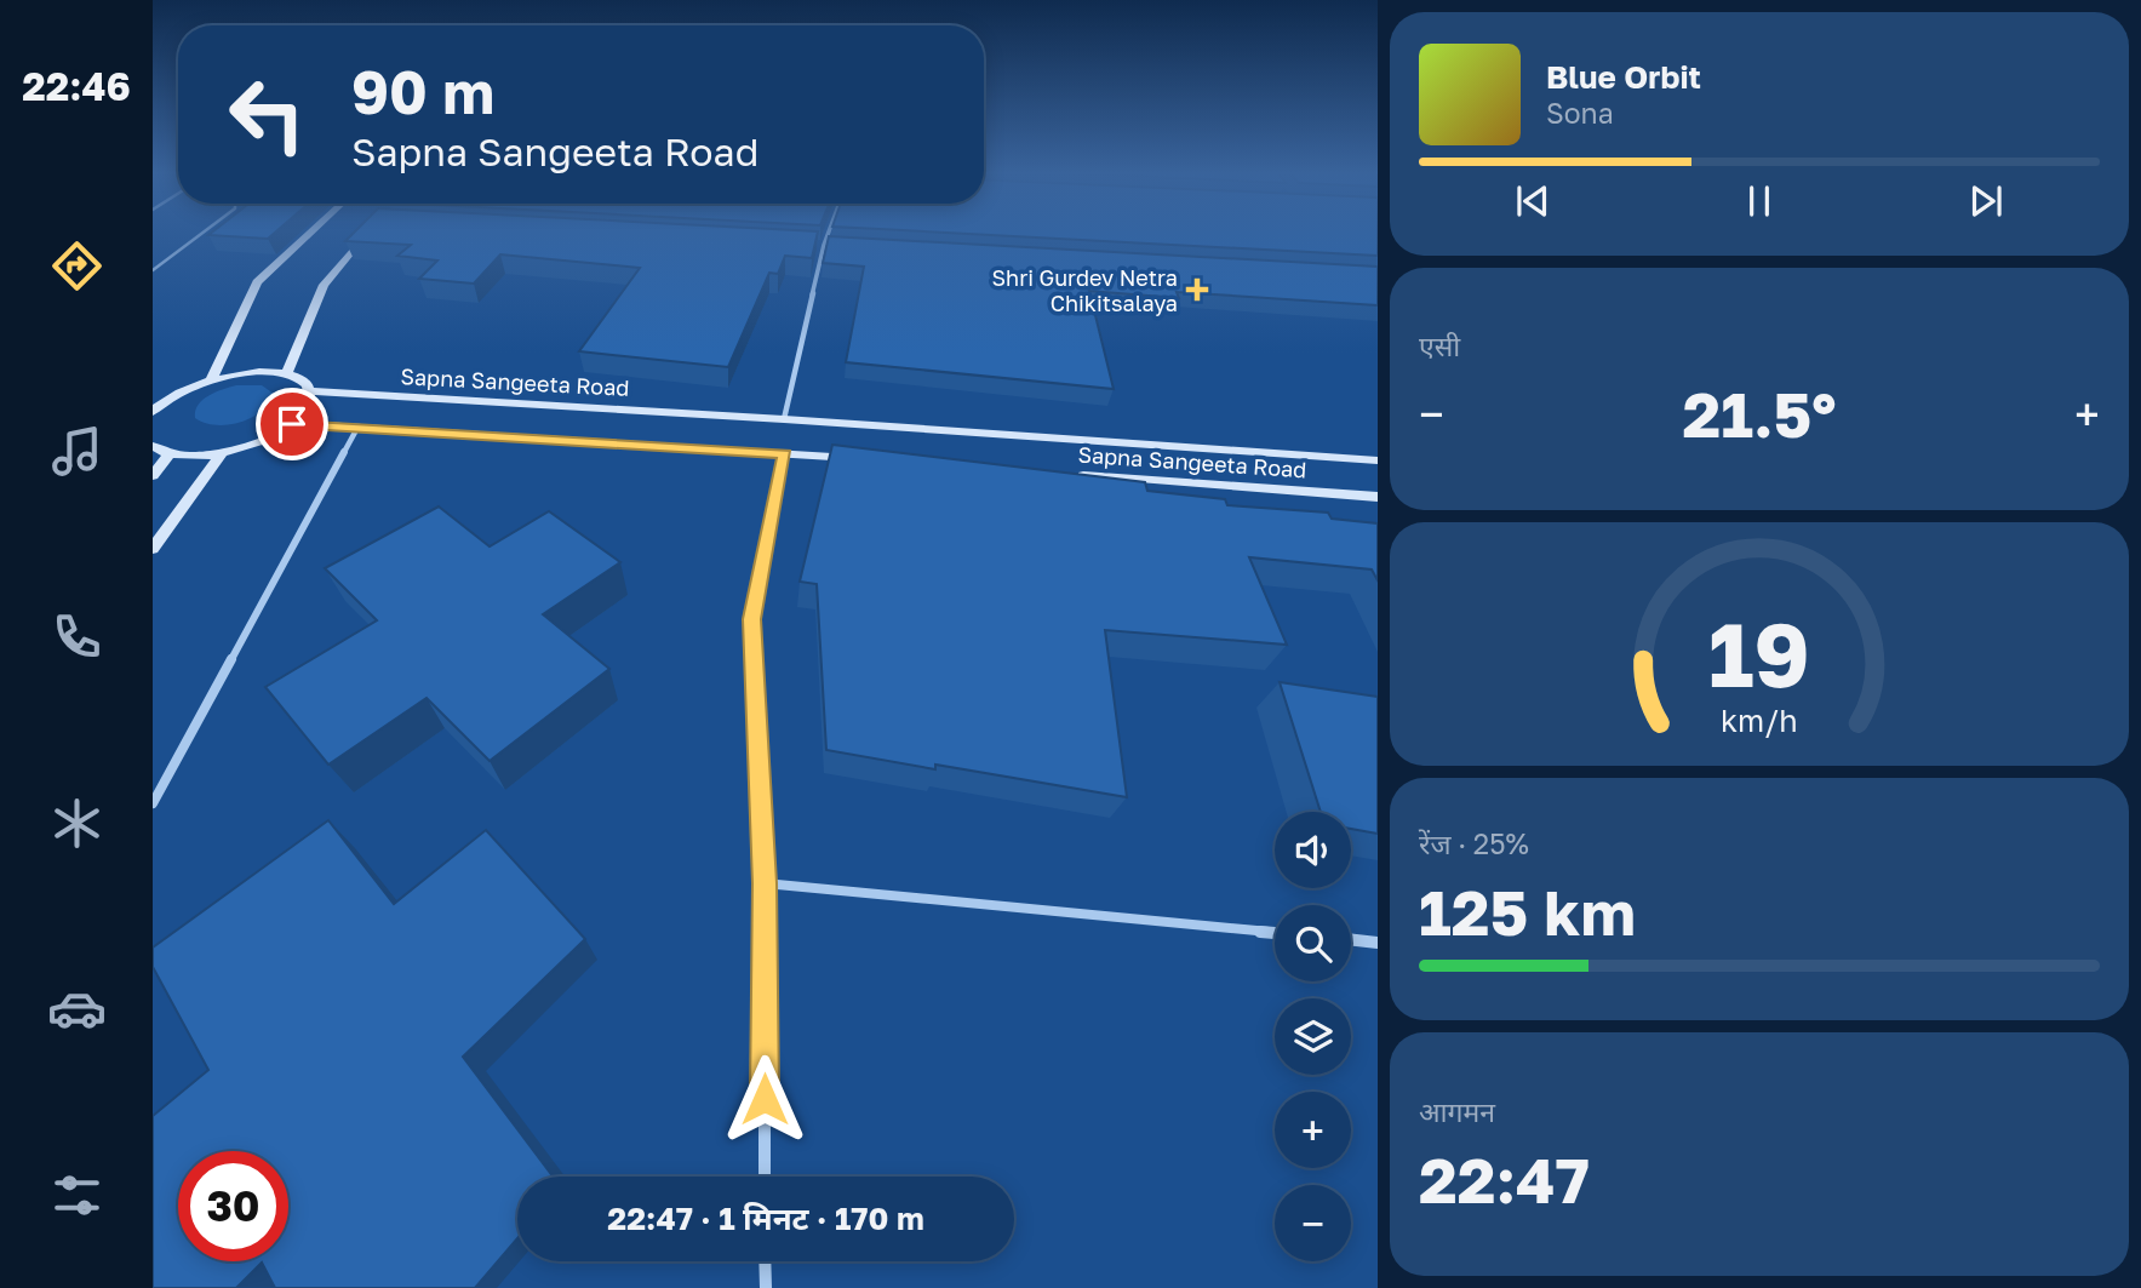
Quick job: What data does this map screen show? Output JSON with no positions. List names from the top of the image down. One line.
{"streets":{"main road":["Sapna Sangeeta Road"]},"places":{"health":["Shri Gurdev Netra Chikitsalaya"]},"page":{"tabs":"22:46","turn":["90 m","Sapna Sangeeta Road"],"song":["Blue Orbit","Sona"],"tile":["एसी",["रेंज · 25%","125 km"],["आगमन","22:47"]],"heat":["−","21.5°","+"],"map_buttons":["+","−"],"limit":"30","trip":"22:47 · 1 मिनट · 170 m","gauge":["19","km/h"]}}
